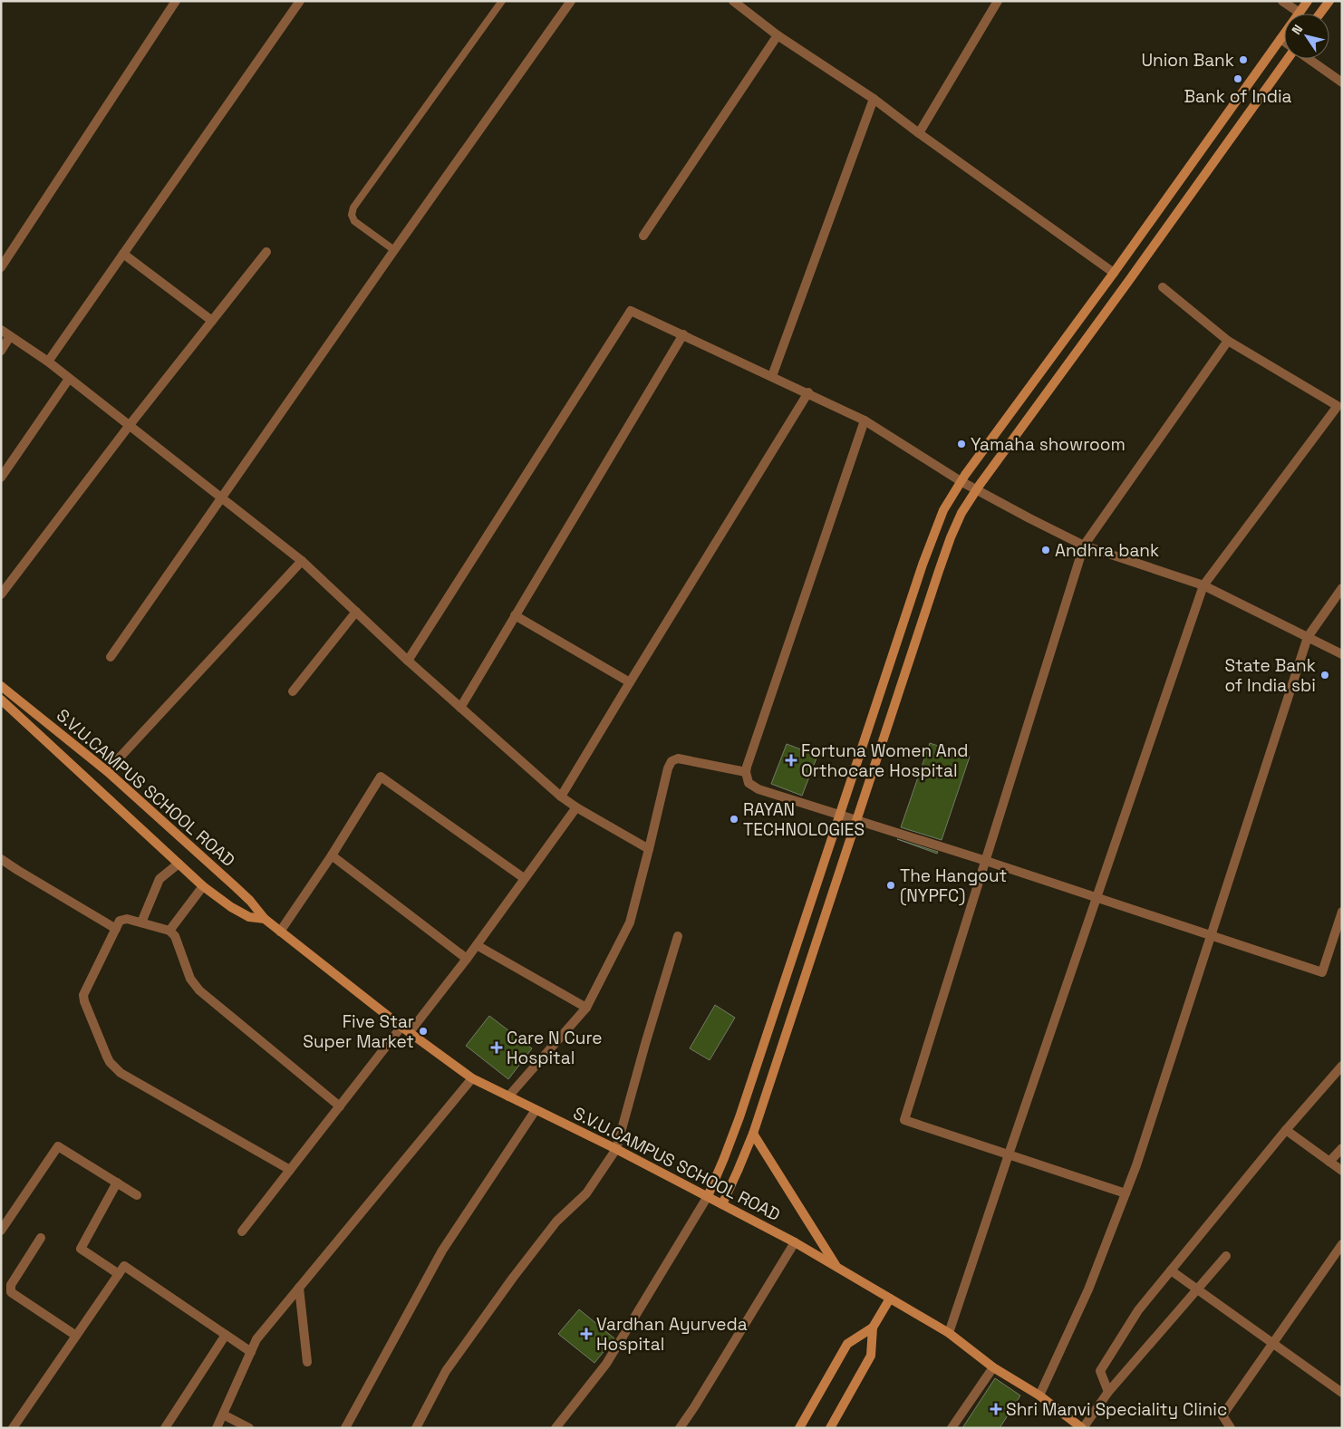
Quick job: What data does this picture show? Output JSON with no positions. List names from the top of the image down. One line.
{"streets":{"street":["S.V.U.CAMPUS SCHOOL ROAD"]},"places":{"other":["Union Bank","Bank of India","Yamaha showroom","Andhra bank","State Bank of India sbi","RAYAN TECHNOLOGIES","The Hangout (NYPFC)","Five Star Super Market"],"health":["Fortuna Women And Orthocare Hospital","Care N Cure Hospital","Vardhan Ayurveda Hospital","Shri Manvi Speciality Clinic"]},"north":"top left"}
